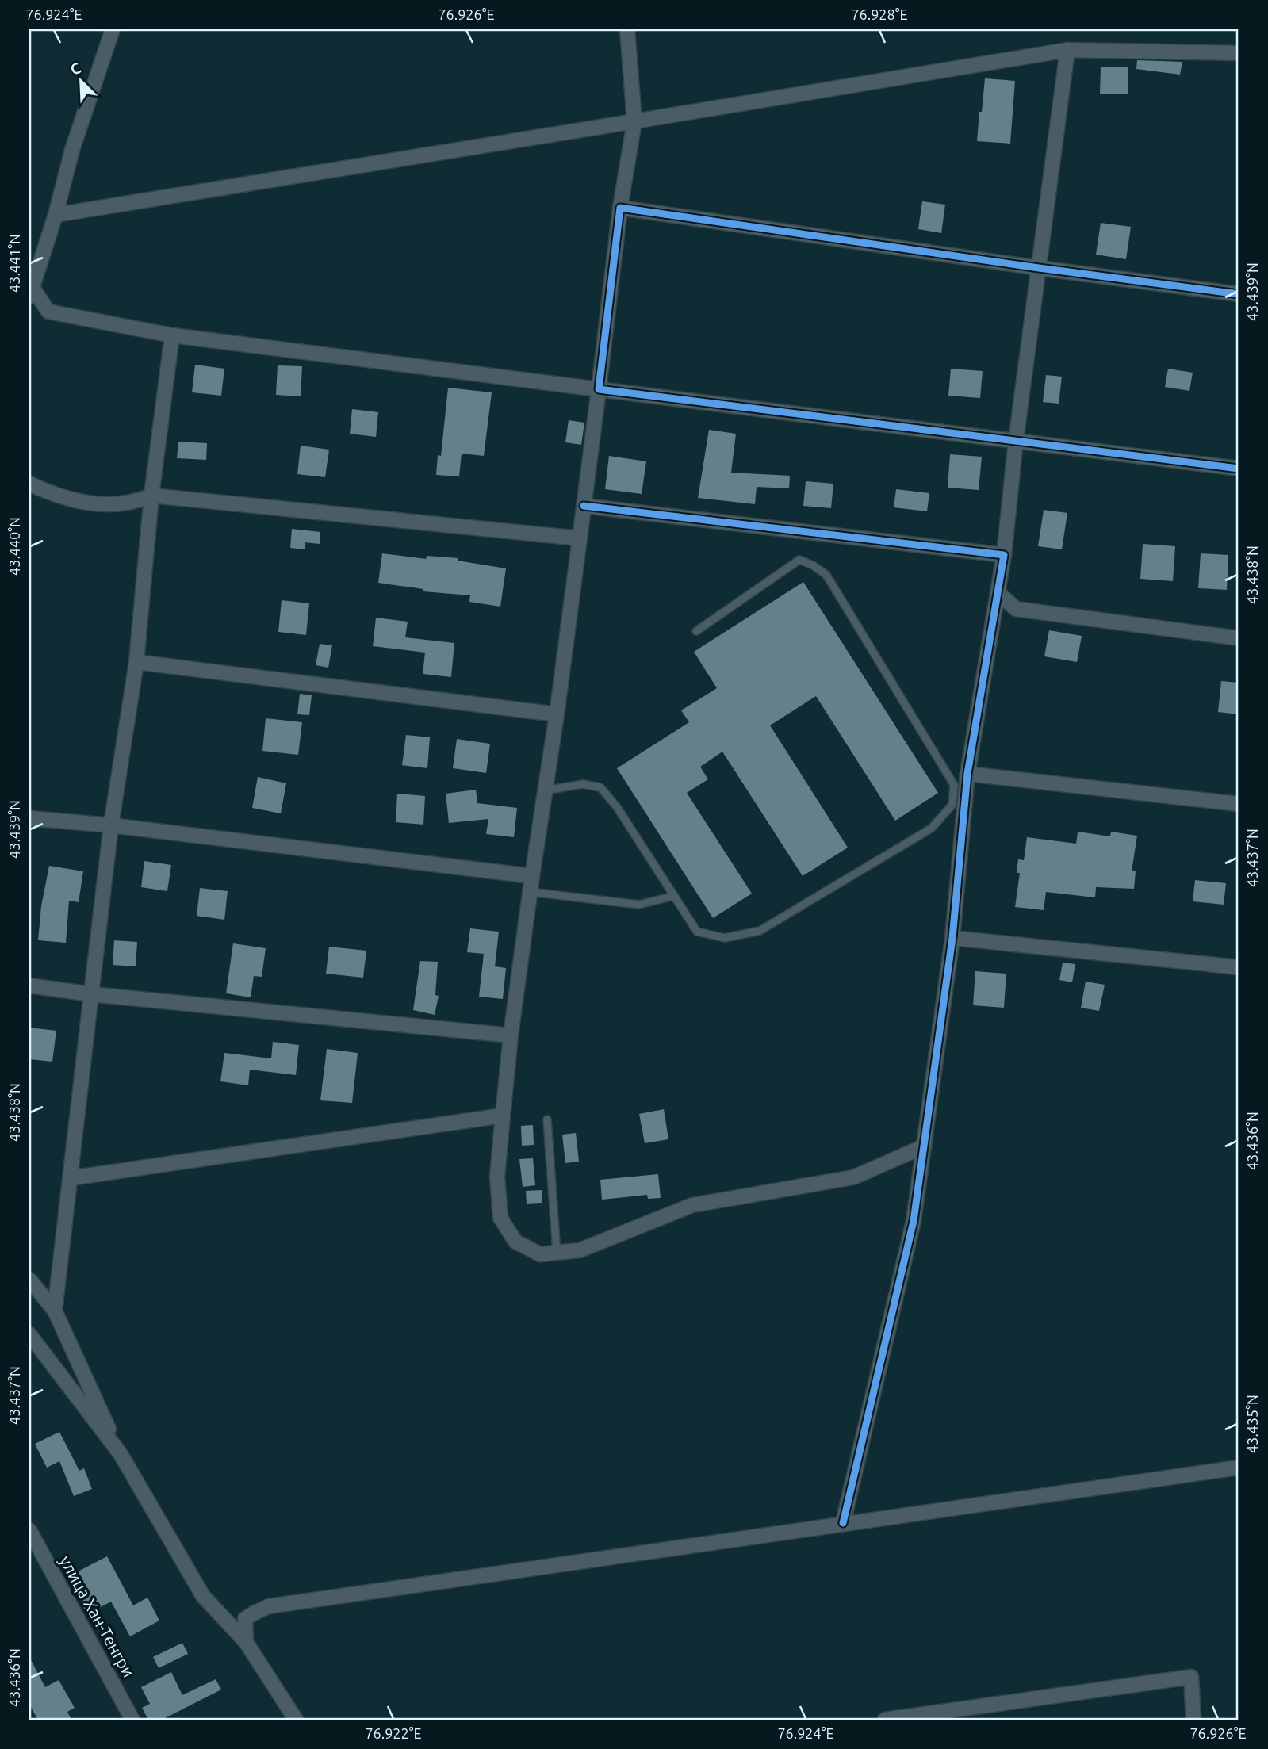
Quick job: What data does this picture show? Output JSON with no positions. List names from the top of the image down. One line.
{"streets":{"street":["улица Хан-Тенгри"]},"north":"top left","coordinates":["76.924°E","76.926°E","76.928°E","43.441°N","43.439°N","43.440°N","43.438°N","43.437°N","43.436°N","43.435°N","76.922°E"]}
